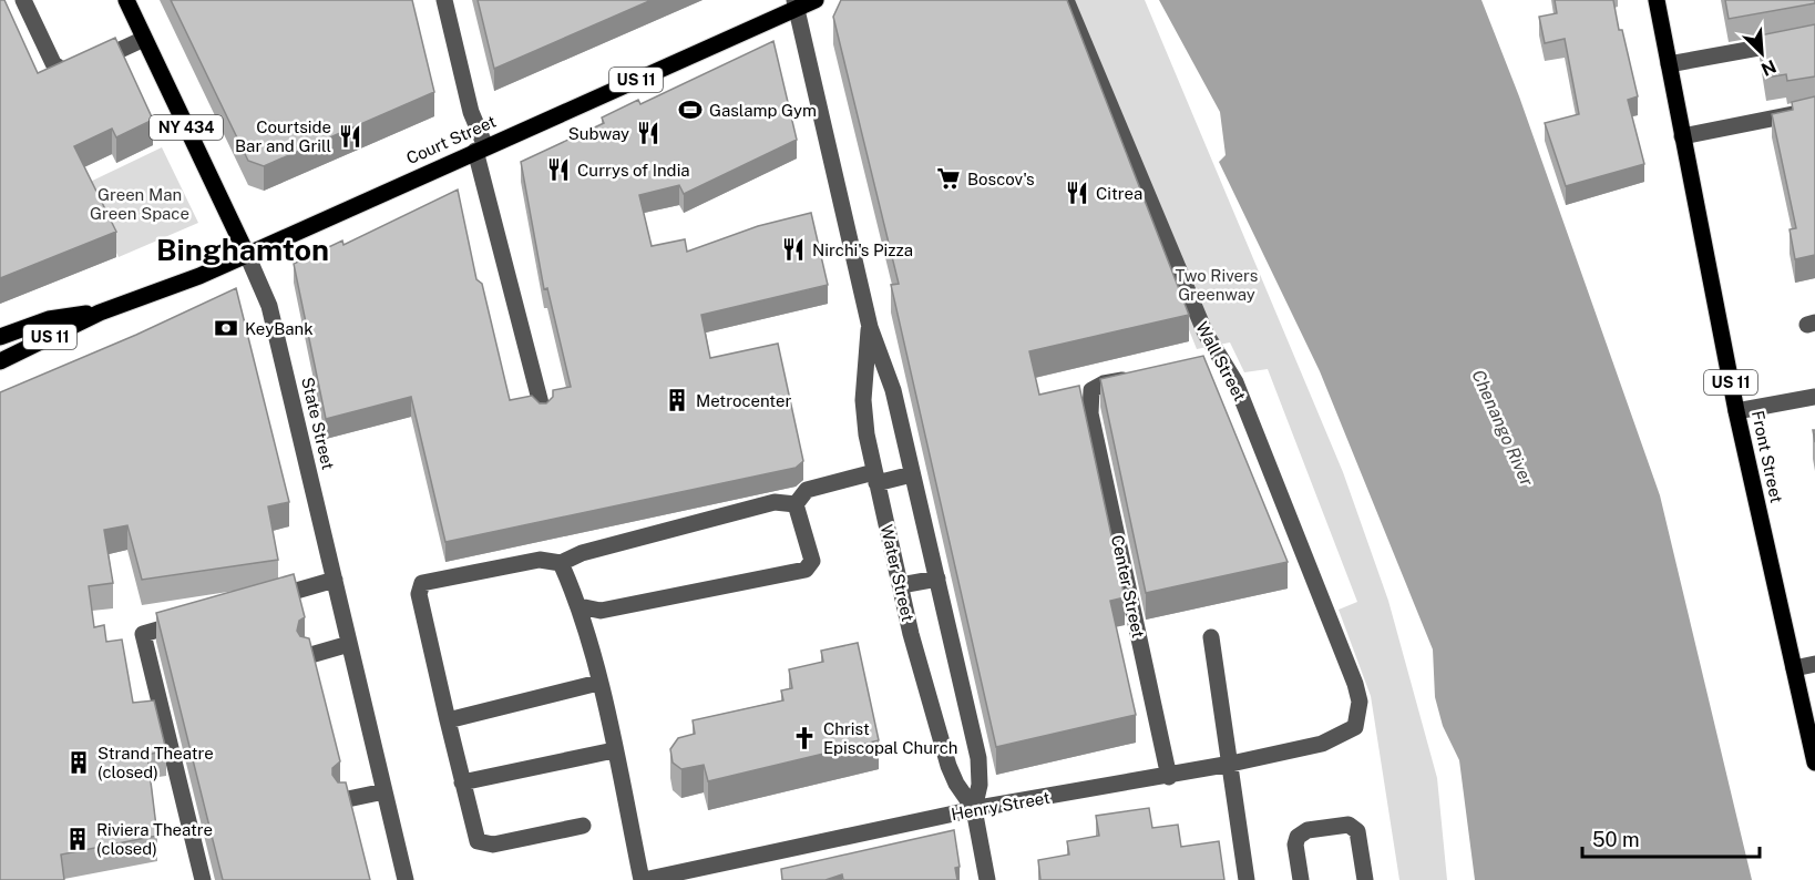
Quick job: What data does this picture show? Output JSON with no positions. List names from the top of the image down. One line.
{"streets":{"main road":["US 11","NY 434","Court Street","State Street","Front Street"],"street":["Wall Street","Water Street","Center Street","Henry Street"]},"crossings":[["Court Street","State Street"],["Court Street","Water Street"],["Wall Street","Henry Street"],["Water Street","Henry Street"],["Center Street","Henry Street"]],"districts":["Binghamton"],"water":["Chenango River"],"parks":["Green Man Green Space","Two Rivers Greenway"],"places":{"sports":["Gaslamp Gym"],"restaurant":["Subway","Courtside Bar and Grill","Currys of India","Citrea","Nirchi's Pizza"],"supermarket":["Boscov's"],"bank":["KeyBank"],"building":["Metrocenter","Strand Theatre (closed)","Riviera Theatre (closed)"],"church":["Christ Episcopal Church"]},"scale_bar":"50 m","north":"bottom right"}
